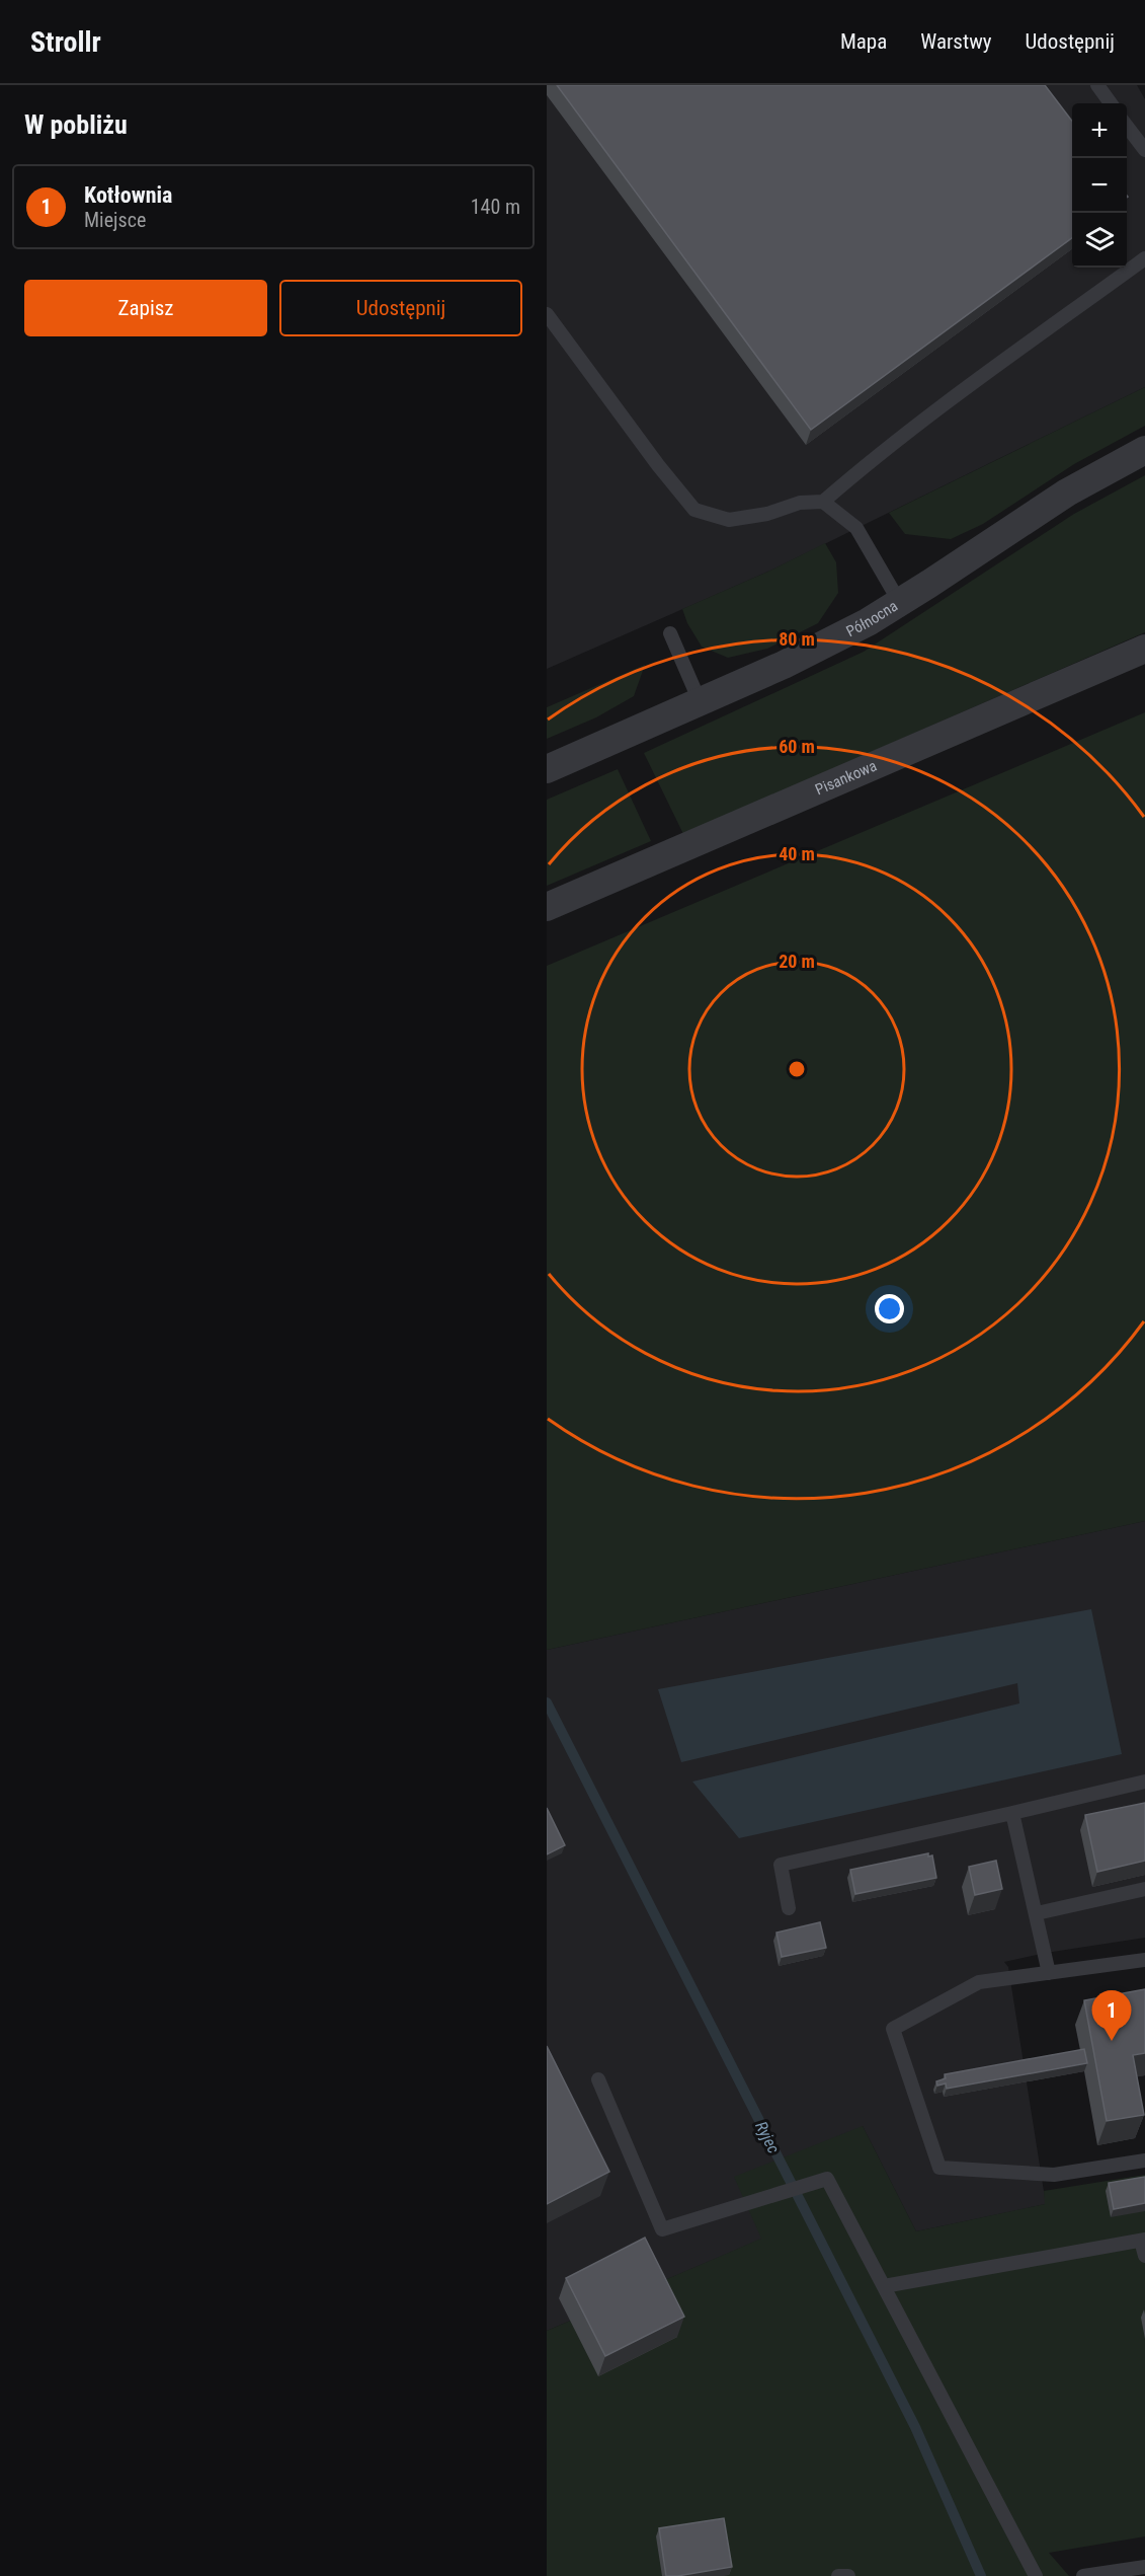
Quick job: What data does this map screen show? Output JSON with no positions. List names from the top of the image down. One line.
{"streets":{"street":["Północna","Pisankowa"]},"water":["Ryjec"],"page":{"header":"Strollr","nav":["Mapa","Warstwy","Udostępnij"],"heading":"W pobliżu","map_buttons":["+","−"],"list":[{"mark":"1","name":"Kotłownia","note":"Miejsce","value":"140 m"}],"buttons":["Zapisz","Udostępnij"],"pins":"1"},"rings":["80 m","60 m","40 m","20 m"]}
